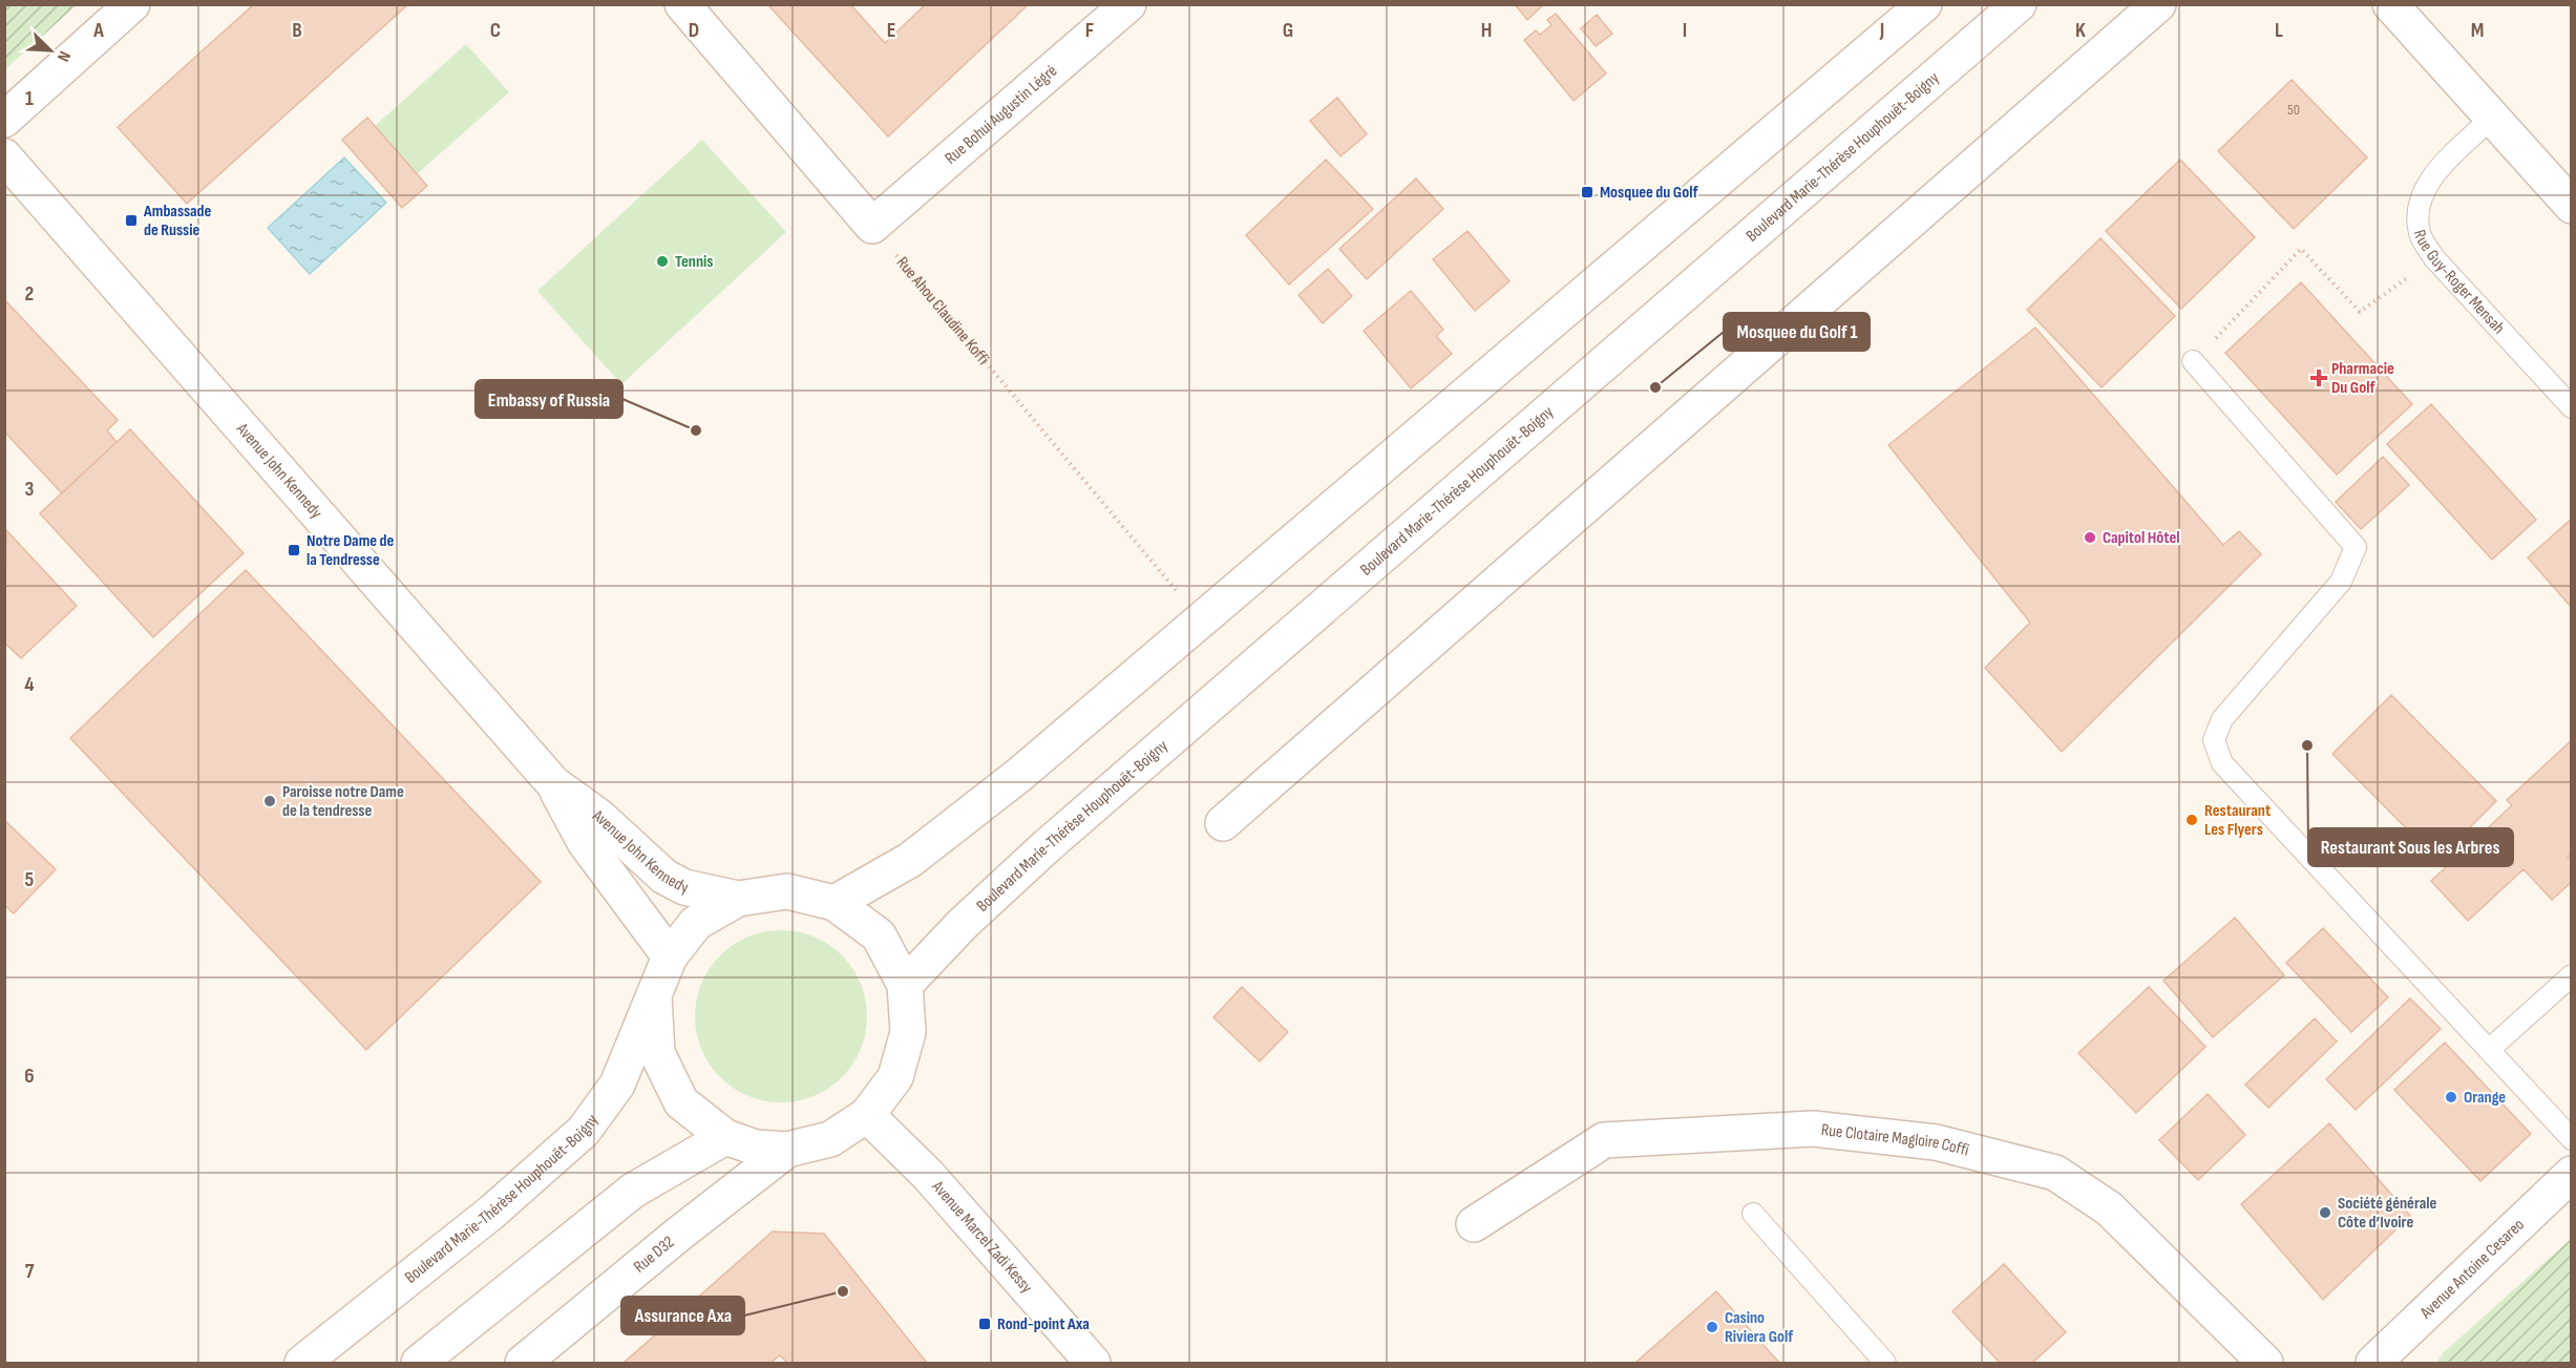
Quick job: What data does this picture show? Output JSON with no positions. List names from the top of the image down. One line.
{"streets":{"main road":["Rue Bohui Augustin Légré","Boulevard Marie-Thérèse Houphouët-Boigny","Avenue John Kennedy","Rue Clotaire Magloire Coffi","Avenue Marcel Zadi Kessy","Rue D32","Avenue Antoine Cesareo"],"lane":["Rue Guy-Roger Mensah"],"path":["Rue Ahou Claudine Koffi"]},"crossings":[["Rue Bohui Augustin Légré","Rue Ahou Claudine Koffi"],["Boulevard Marie-Thérèse Houphouët-Boigny","Avenue John Kennedy"],["Avenue John Kennedy","Avenue Marcel Zadi Kessy"],["Avenue John Kennedy","Rue D32"]],"places":{"transit":["Mosquee du Golf","Ambassade de Russie","Notre Dame de la Tendresse","Rond-point Axa"],"other":["Tennis","Mosquee du Golf 1","Embassy of Russia","Capitol Hôtel","Restaurant Sous les Arbres","Paroisse notre Dame de la tendresse","Restaurant Les Flyers","Orange","Société générale Côte d’Ivoire","Assurance Axa","Casino Riviera Golf"],"health":["Pharmacie Du Golf"]},"house_numbers":["50"],"north":"bottom right","grid":{"columns":["A","B","C","D","E","F","G","H","I","J","K","L","M"],"rows":["1","2","3","4","5","6","7"]}}
